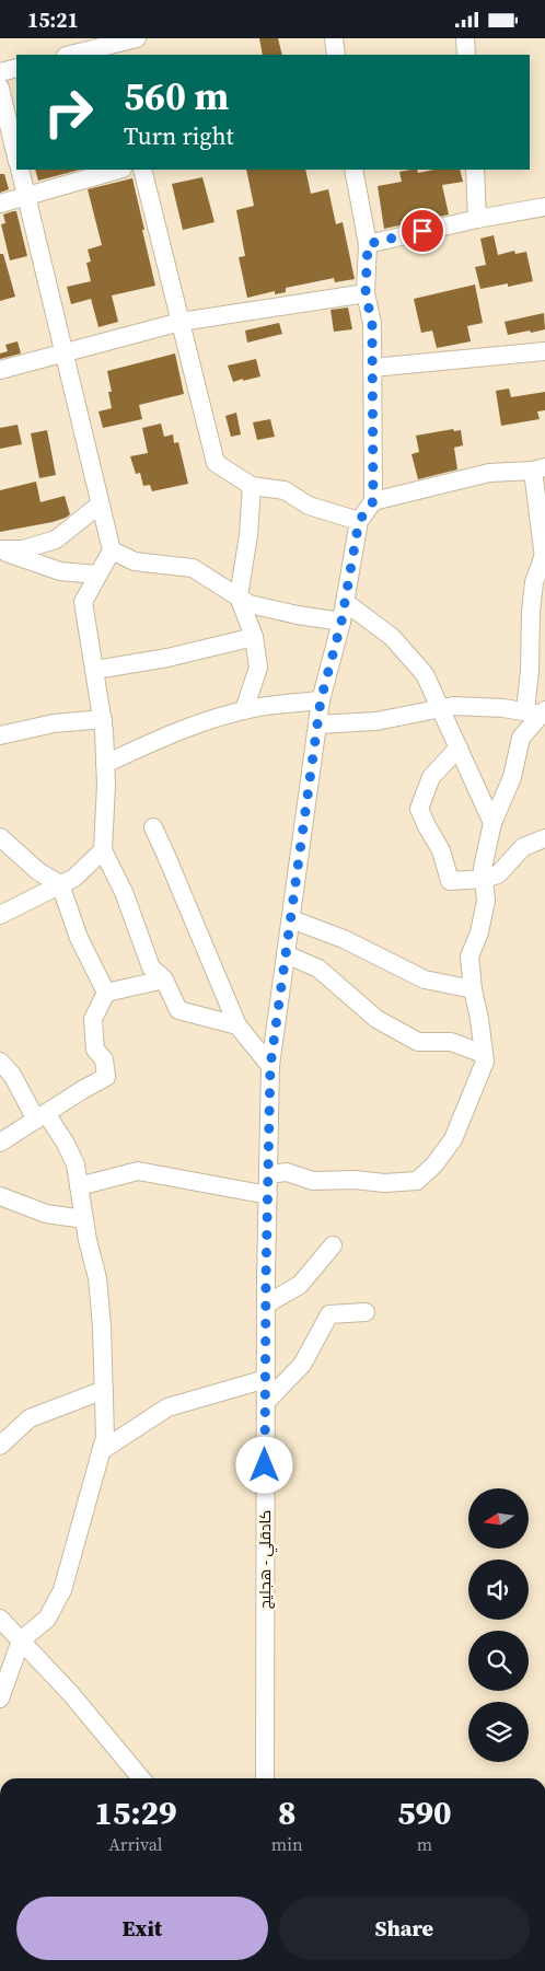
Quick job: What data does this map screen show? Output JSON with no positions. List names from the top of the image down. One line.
{"streets":{"street":["كادقلي - هجليج"]},"north":"left","page":{"status":"15:21","turn":["560 m","Turn right"],"eta":["15:29","Arrival","8","min","590","m"],"buttons":["Exit","Share"]}}
